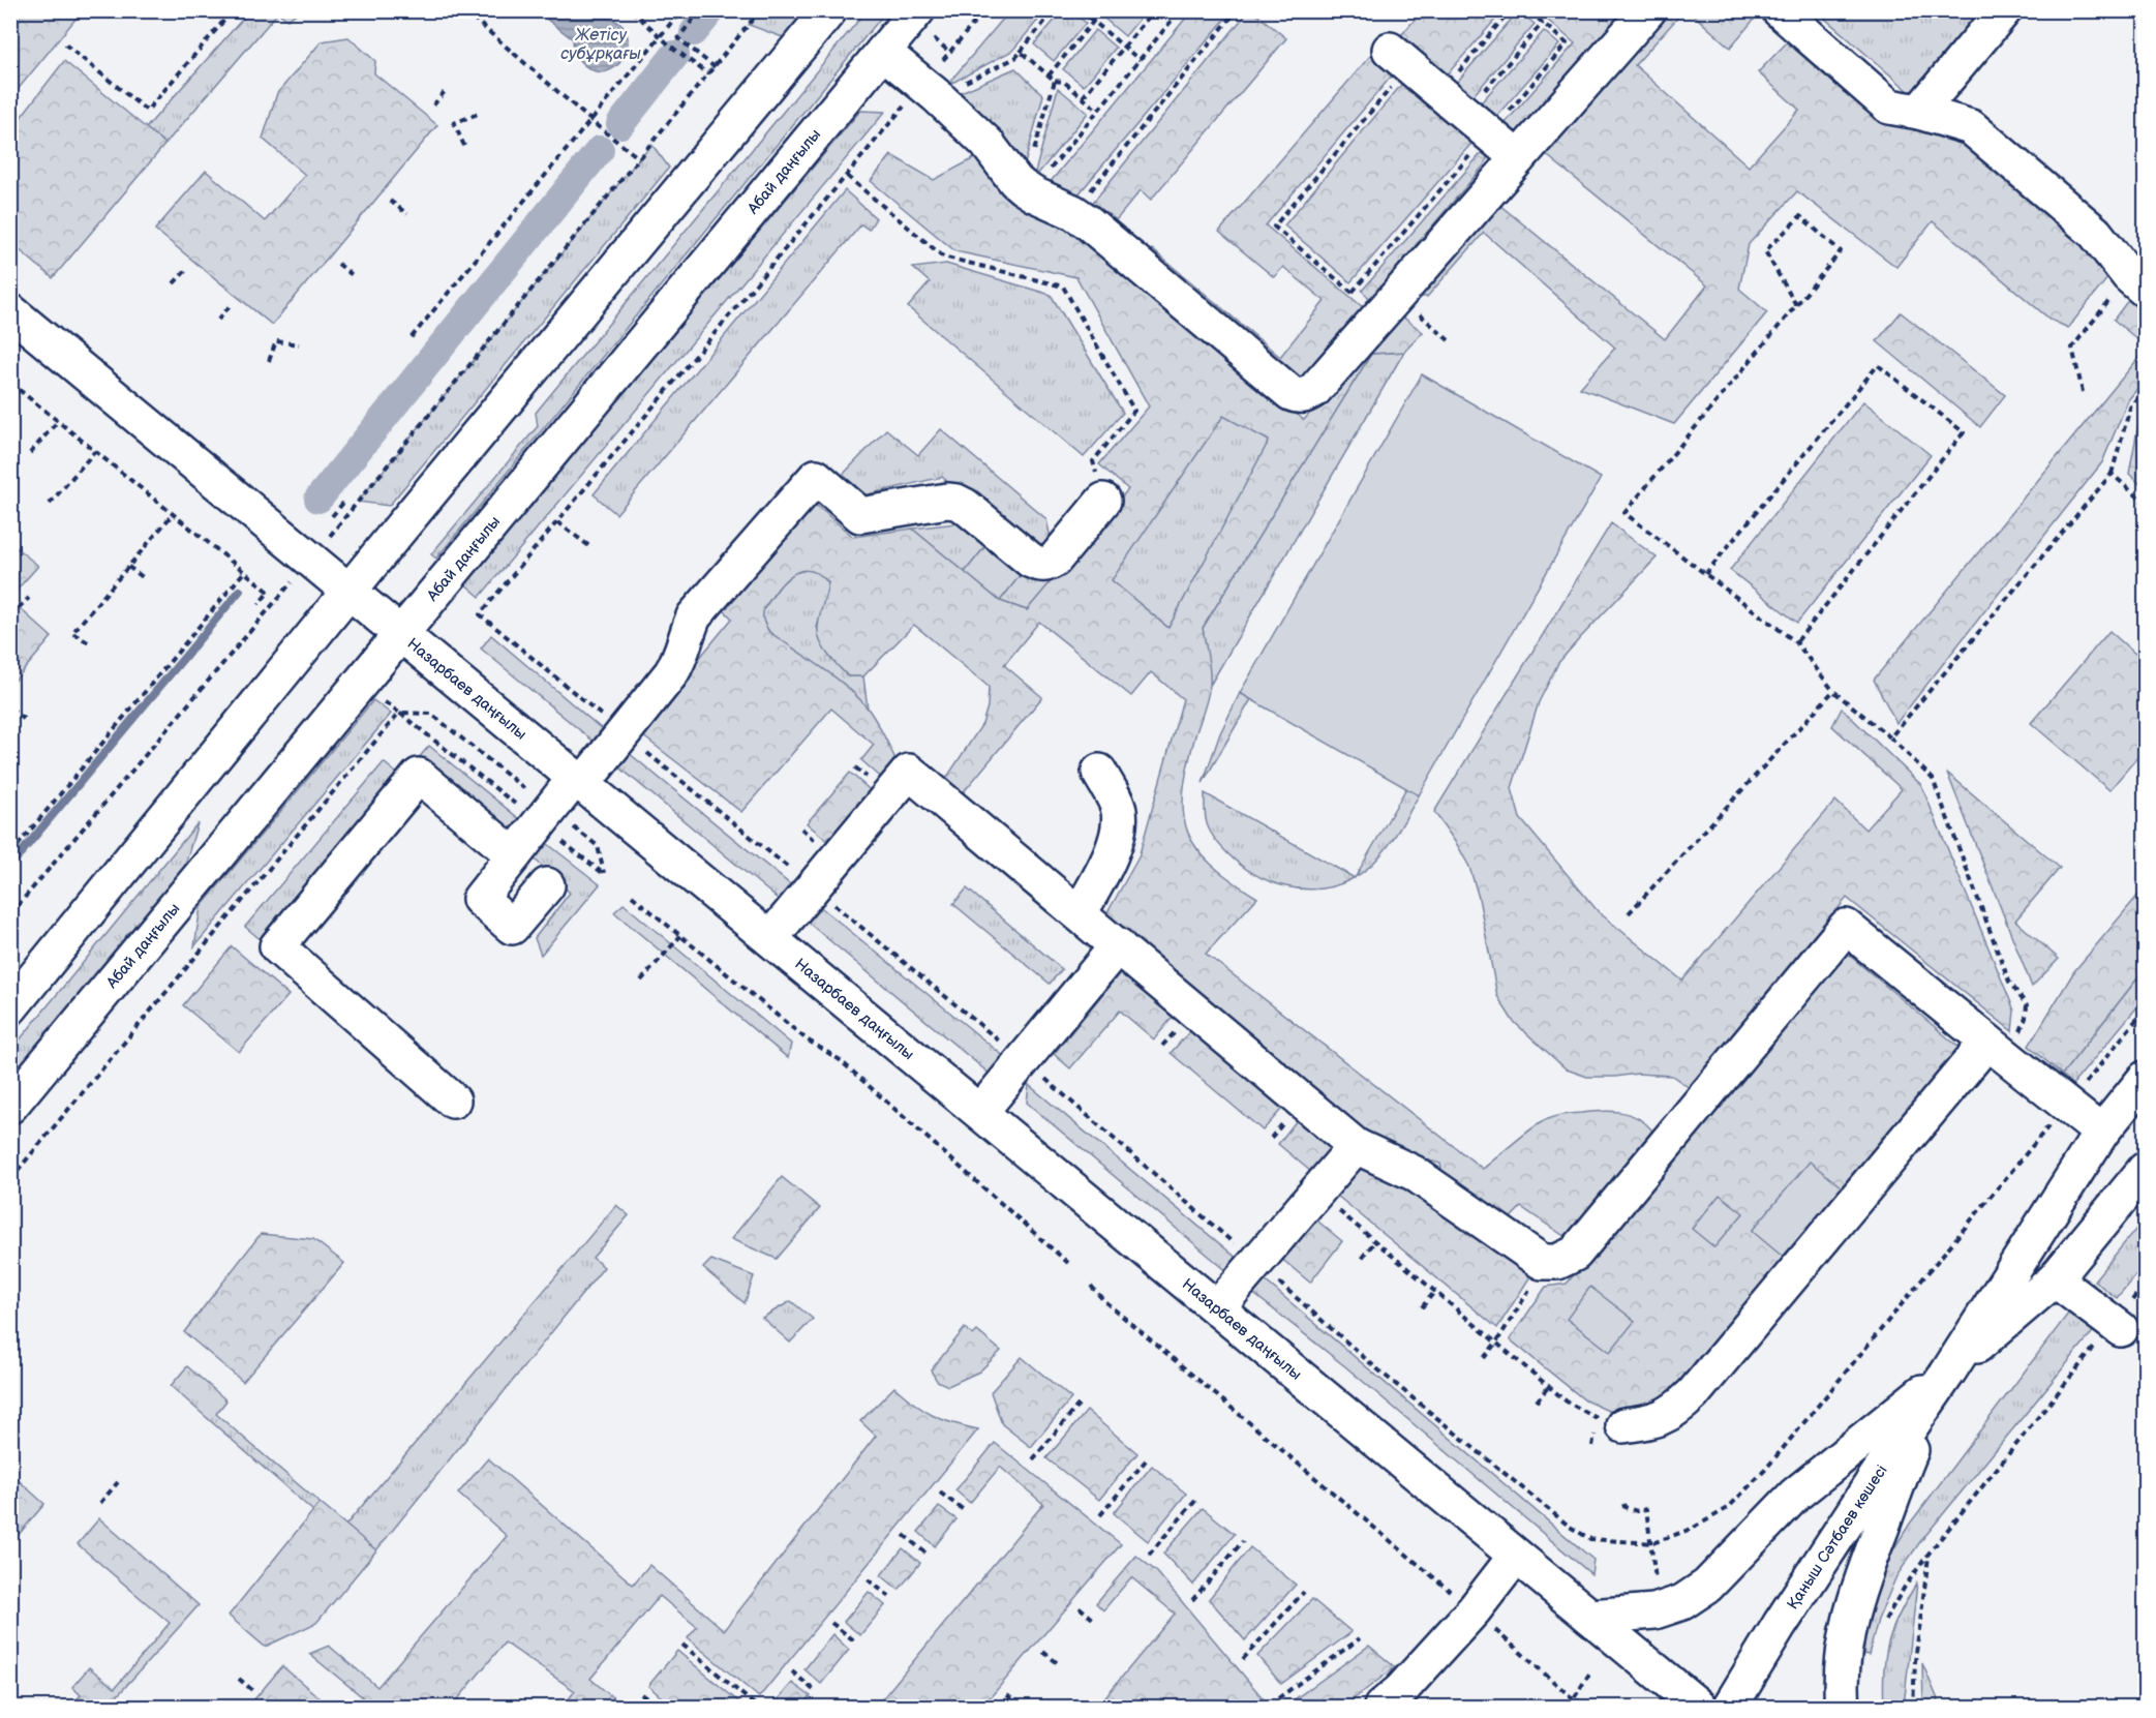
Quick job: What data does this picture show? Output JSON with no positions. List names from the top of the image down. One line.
{"streets":{"main road":["Абай даңғылы","Назарбаев даңғылы","Қаныш Сәтбаев көшесі"]},"crossings":[["Абай даңғылы","Назарбаев даңғылы"]],"water":["Жетісу субұрқағы"]}
